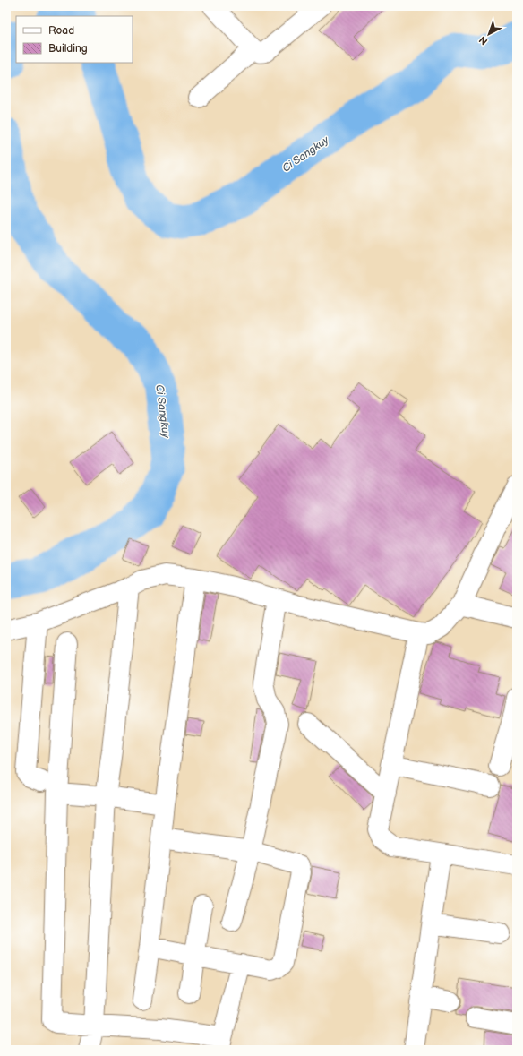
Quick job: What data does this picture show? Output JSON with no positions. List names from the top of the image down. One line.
{"water":["Ci Sangkuy"],"legend":["Road","Building"],"north":"bottom left"}
